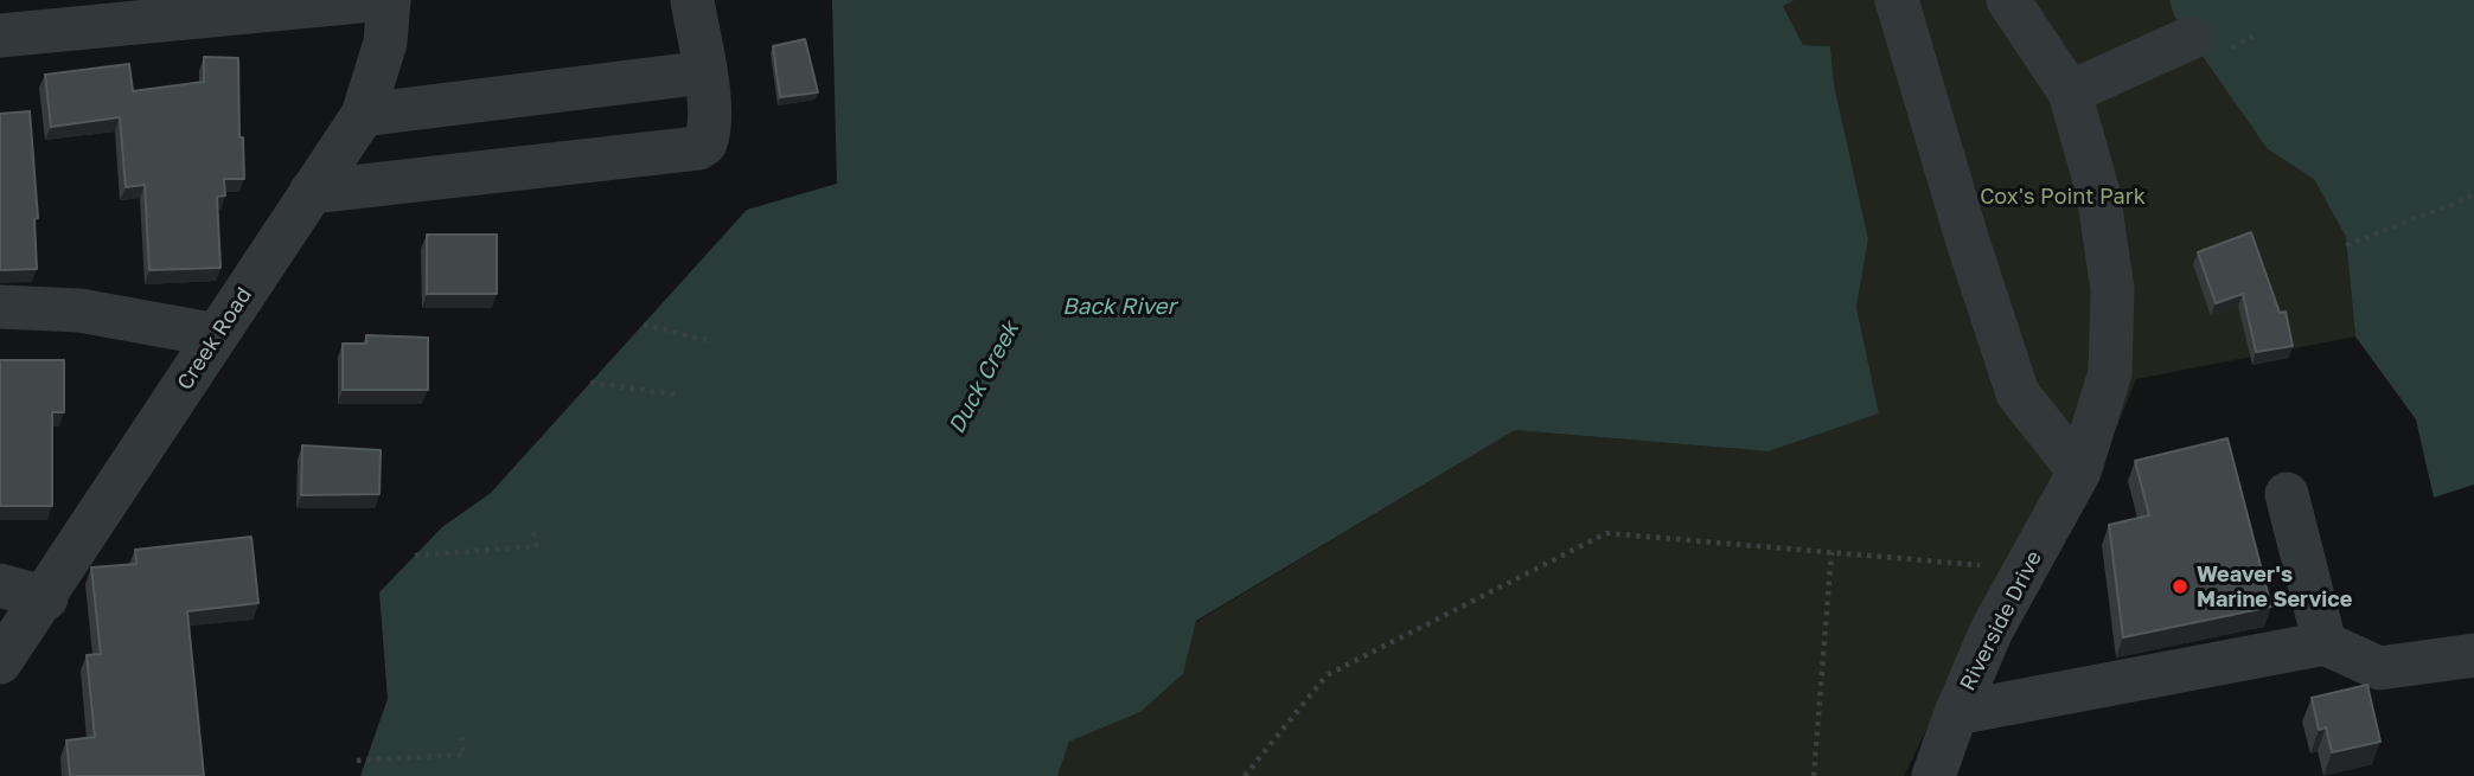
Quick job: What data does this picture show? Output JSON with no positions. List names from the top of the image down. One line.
{"streets":{"street":["Creek Road","Riverside Drive"]},"water":["Back River","Duck Creek"],"parks":["Cox's Point Park"],"places":["Weaver's Marine Service"]}
